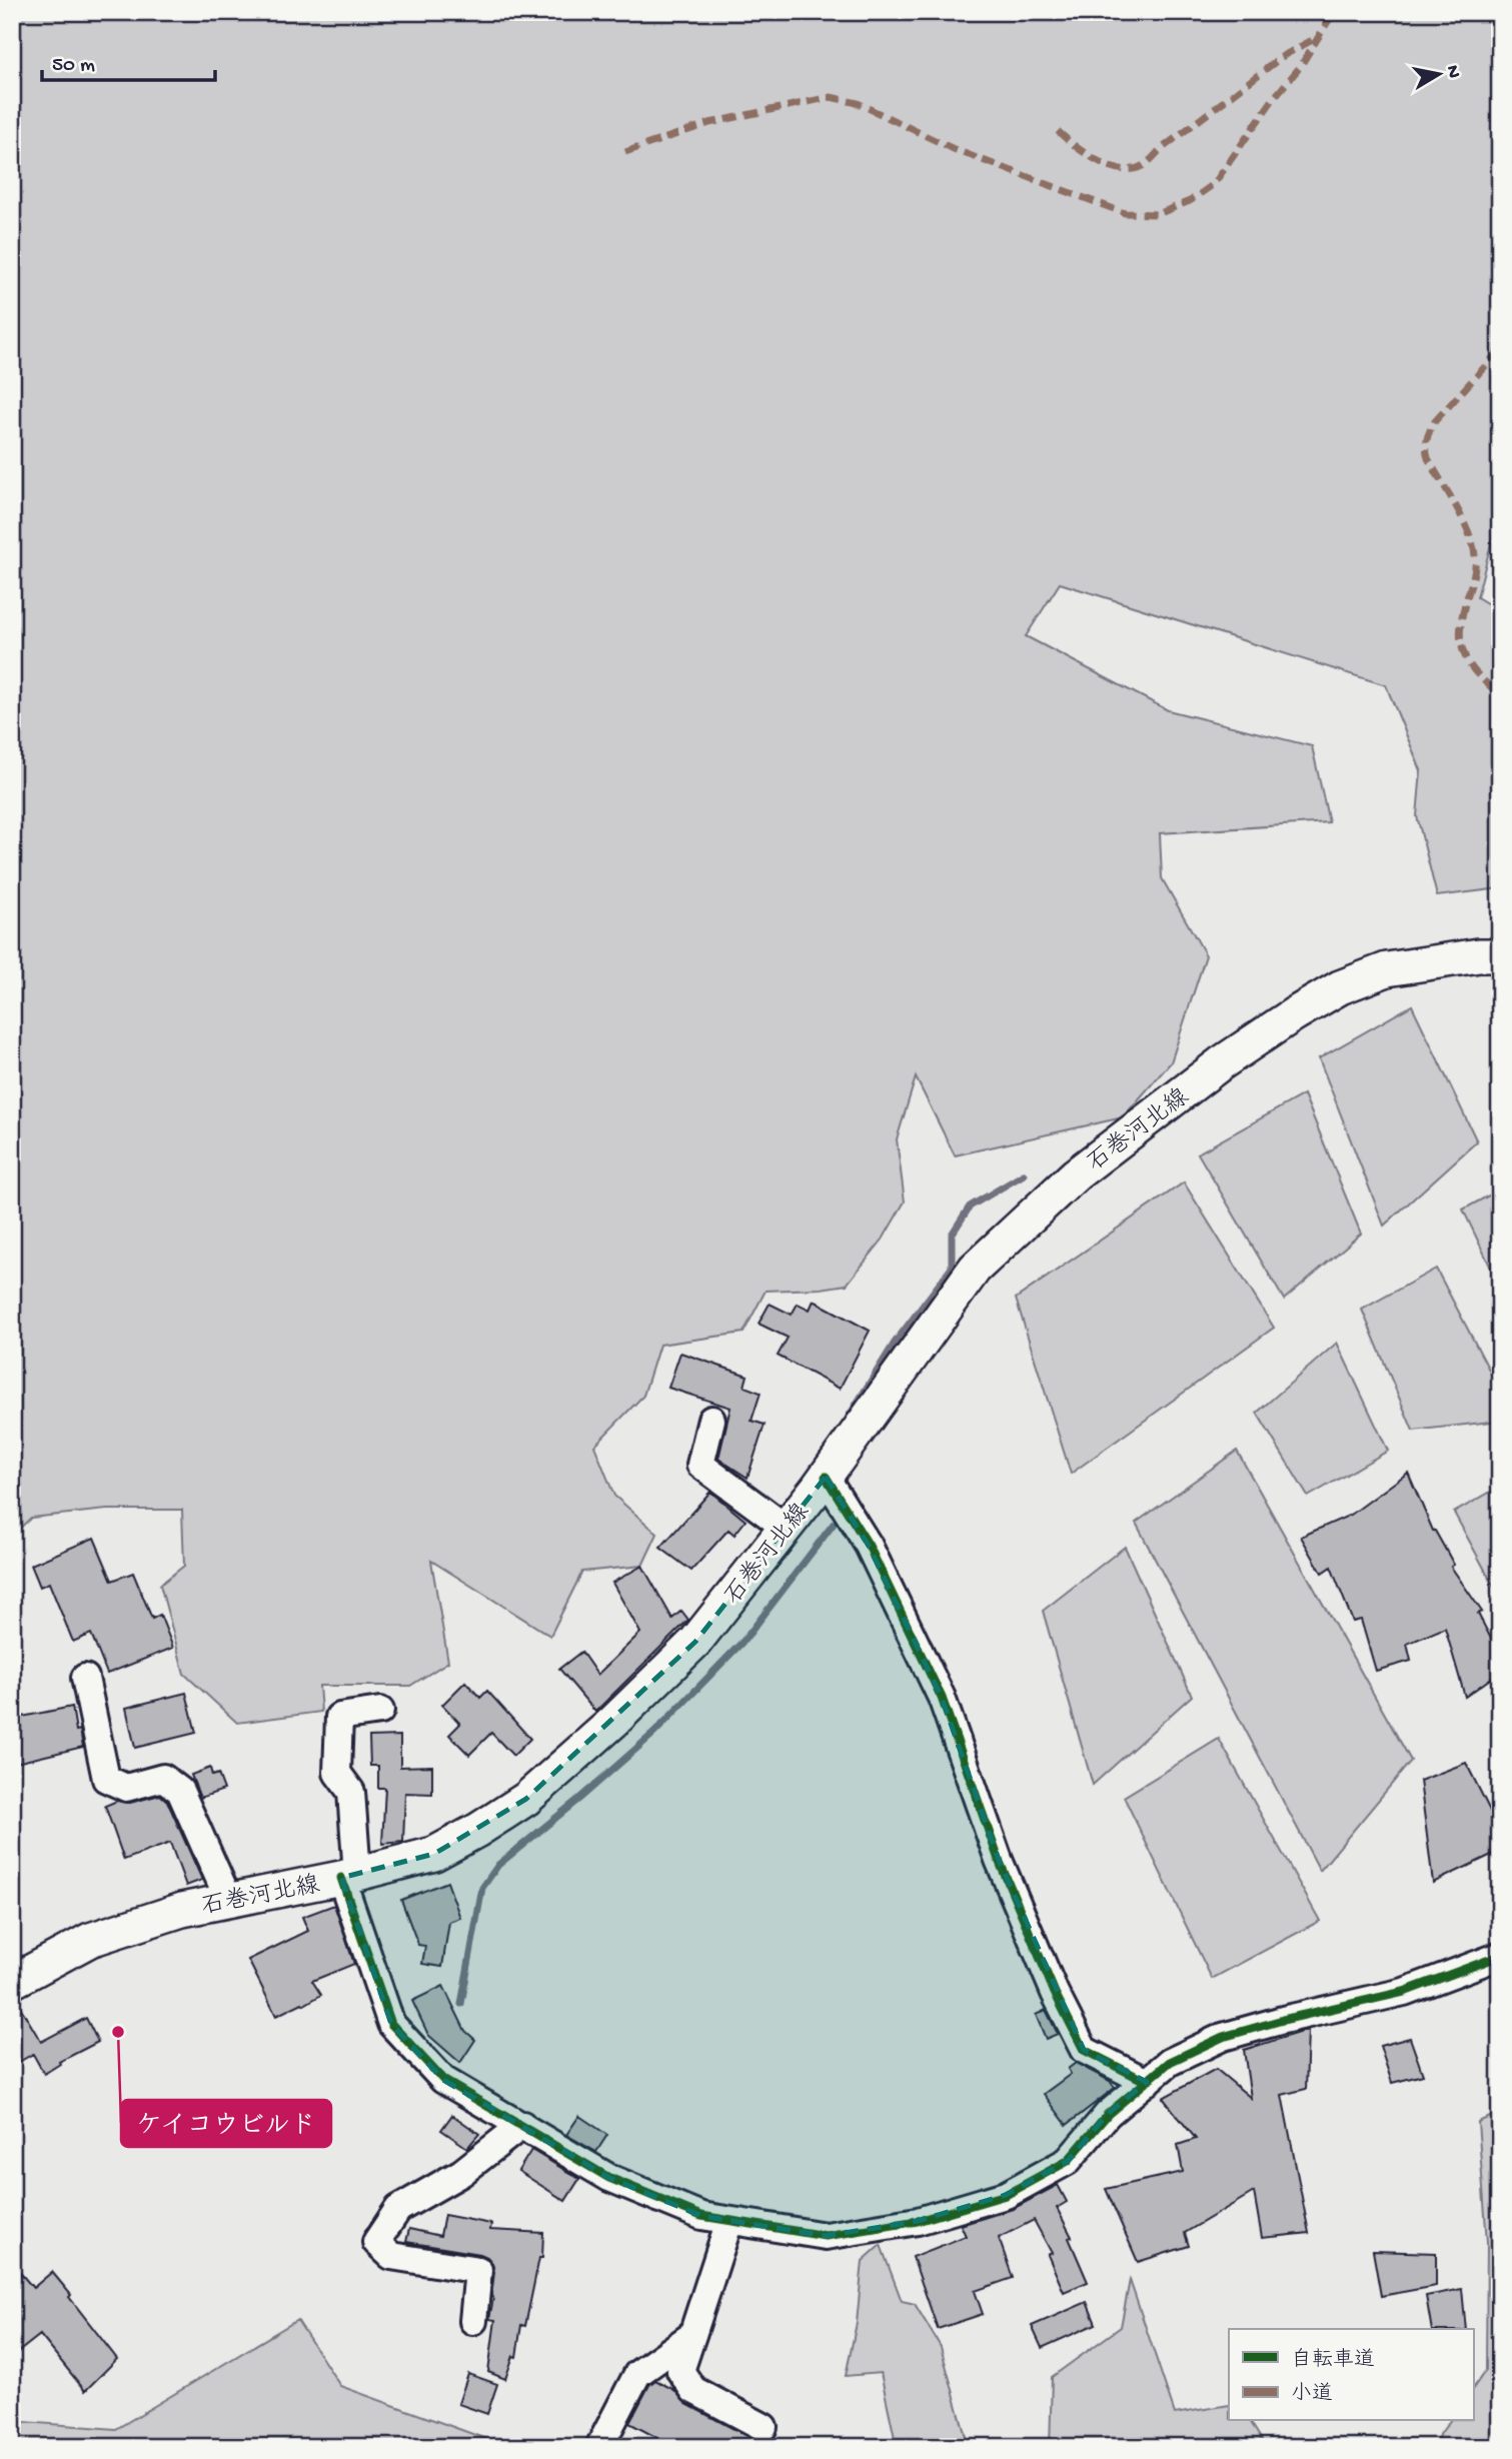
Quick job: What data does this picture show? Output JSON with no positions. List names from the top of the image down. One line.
{"streets":{"main road":["石巻河北線"]},"places":["ケイコウビルド"],"legend":["自転車道","小道"],"scale_bar":"50 m","north":"right"}
